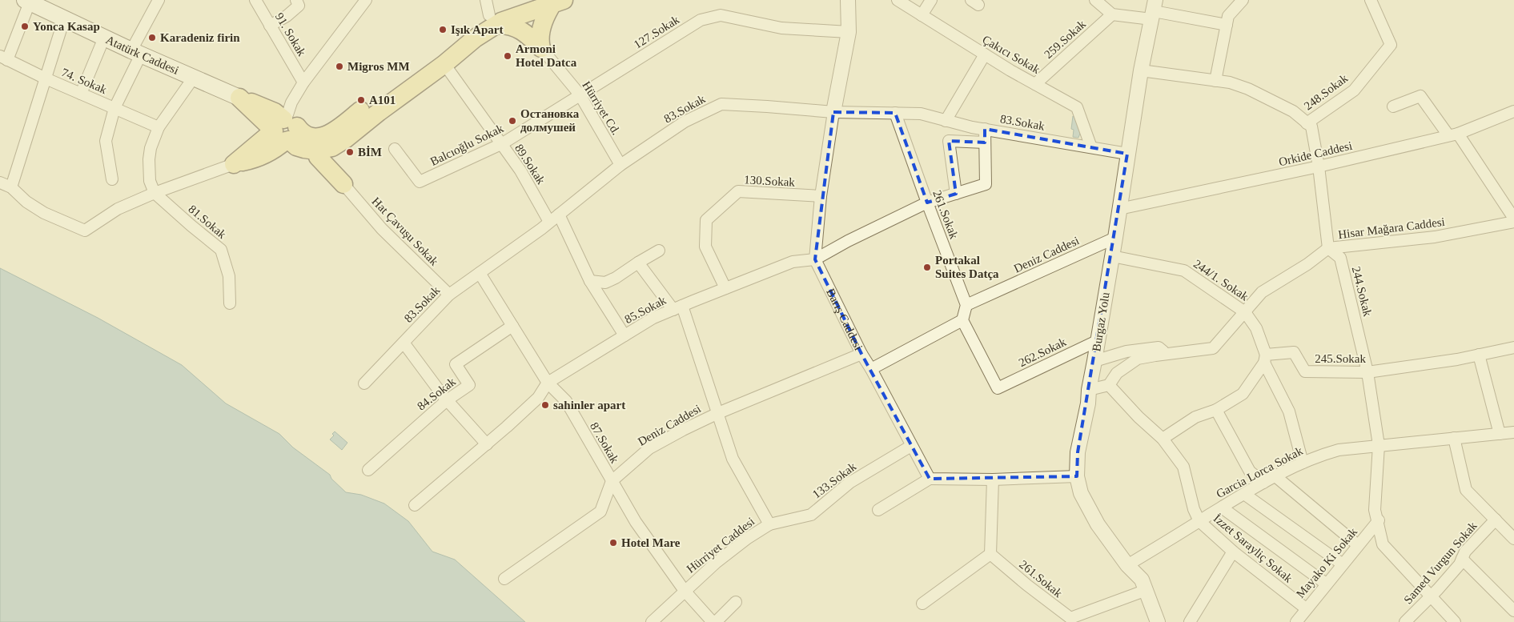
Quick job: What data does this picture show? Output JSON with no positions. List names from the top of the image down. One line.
{"streets":{"main road":["Atatürk Caddesi"],"street":["127.Sokak","91. Sokak","259.Sokak","Çakıcı Sokak","74. Sokak","248.Sokak","Hürriyet Cd.","83.Sokak","Balcıoğlu Sokak","Orkide Caddesi","89.Sokak","130.Sokak","261.Sokak","81.Sokak","Hisar Mağara Caddesi","Hat Çavuşu Sokak","Deniz Caddesi","244/1. Sokak","244.Sokak","85.Sokak","Barış Caddesi","Burgaz Yolu","262.Sokak","245.Sokak","84.Sokak","87.Sokak","Garcia Lorca Sokak","133.Sokak","Hürriyet Caddesi","İzzet Sarayliç Sokak","Mayako Ki Sokak","Samed Vurgun Sokak"]},"crossings":[["127.Sokak","Hürriyet Cd."],["127.Sokak","Balcıoğlu Sokak"],["259.Sokak","Çakıcı Sokak"],["Çakıcı Sokak","83.Sokak"],["Hürriyet Cd.","83.Sokak"],["Hürriyet Cd.","Balcıoğlu Sokak"],["83.Sokak","89.Sokak"],["83.Sokak","261.Sokak"],["83.Sokak","Hat Çavuşu Sokak"],["83.Sokak","Burgaz Yolu"],["83.Sokak","87.Sokak"],["Balcıoğlu Sokak","89.Sokak"],["Orkide Caddesi","Burgaz Yolu"],["130.Sokak","85.Sokak"],["261.Sokak","Deniz Caddesi"],["261.Sokak","85.Sokak"],["261.Sokak","Burgaz Yolu"],["Hisar Mağara Caddesi","244/1. Sokak"],["Hisar Mağara Caddesi","244.Sokak"],["Hisar Mağara Caddesi","Burgaz Yolu"],["Hisar Mağara Caddesi","İzzet Sarayliç Sokak"],["Deniz Caddesi","Barış Caddesi"],["Deniz Caddesi","Burgaz Yolu"],["Deniz Caddesi","87.Sokak"],["Deniz Caddesi","Hürriyet Caddesi"],["244/1. Sokak","Burgaz Yolu"],["244.Sokak","245.Sokak"],["244.Sokak","Garcia Lorca Sokak"],["244.Sokak","Mayako Ki Sokak"],["244.Sokak","Samed Vurgun Sokak"],["85.Sokak","Barış Caddesi"],["85.Sokak","87.Sokak"],["85.Sokak","Hürriyet Caddesi"],["Barış Caddesi","133.Sokak"],["Burgaz Yolu","262.Sokak"],["Burgaz Yolu","Garcia Lorca Sokak"],["84.Sokak","87.Sokak"],["87.Sokak","Hürriyet Caddesi"],["Garcia Lorca Sokak","İzzet Sarayliç Sokak"],["133.Sokak","Hürriyet Caddesi"],["İzzet Sarayliç Sokak","Mayako Ki Sokak"]],"places":["Yonca Kasap","Işık Apart","Karadeniz firin","Armoni Hotel Datca","Migros MM","A101","Остановка долмушей","BİM","Portakal Suites Datça","sahinler apart","Hotel Mare"]}
